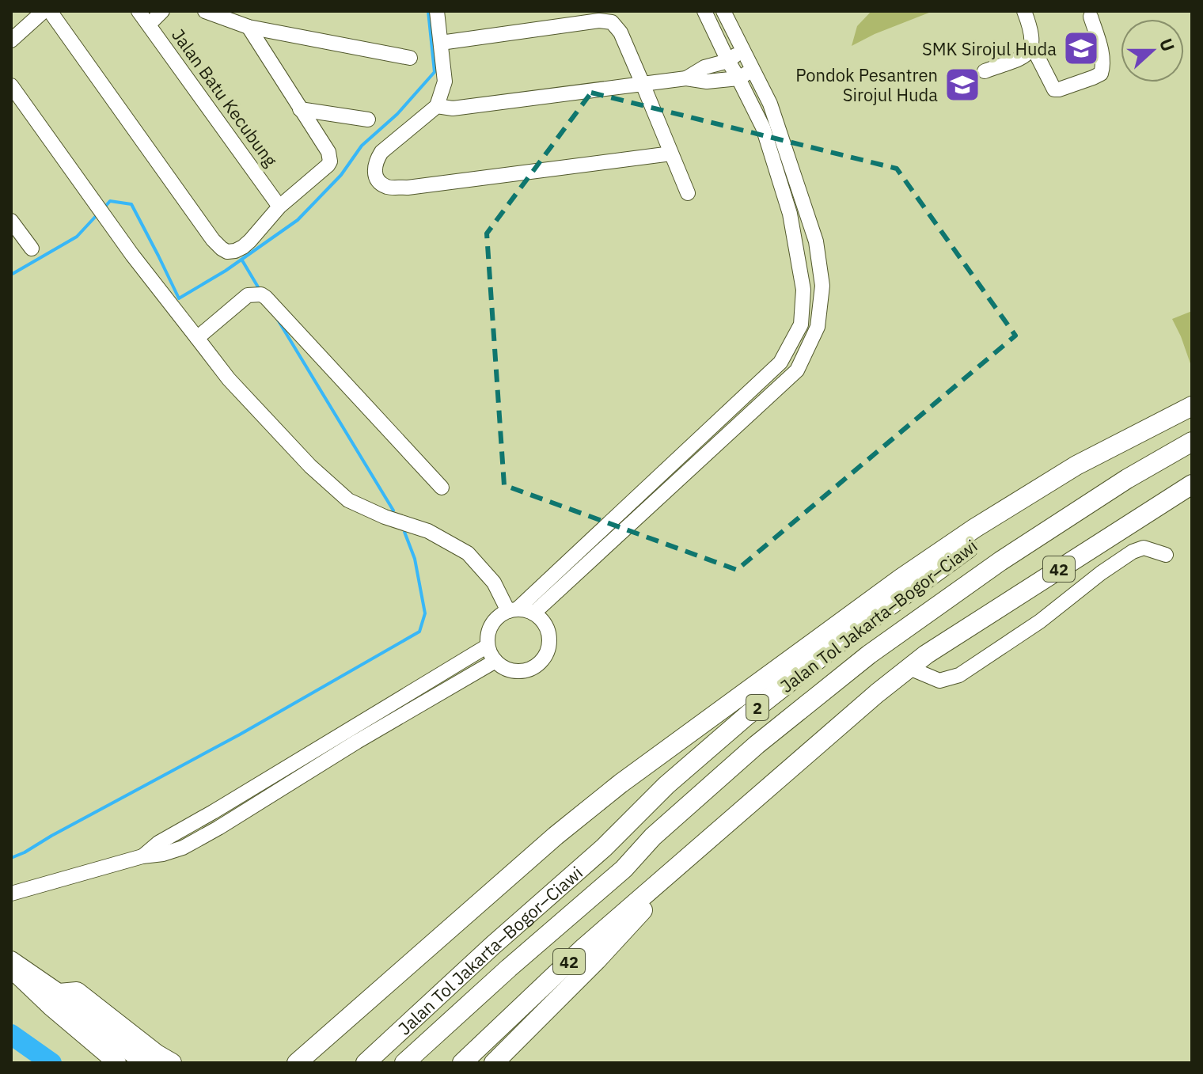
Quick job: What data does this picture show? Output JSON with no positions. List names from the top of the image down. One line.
{"streets":{"highway":["42","Jalan Tol Jakarta–Bogor–Ciawi","2"],"street":["Jalan Batu Kecubung"]},"places":{"school or university":["SMK Sirojul Huda","Pondok Pesantren Sirojul Huda"]},"north":"right"}
